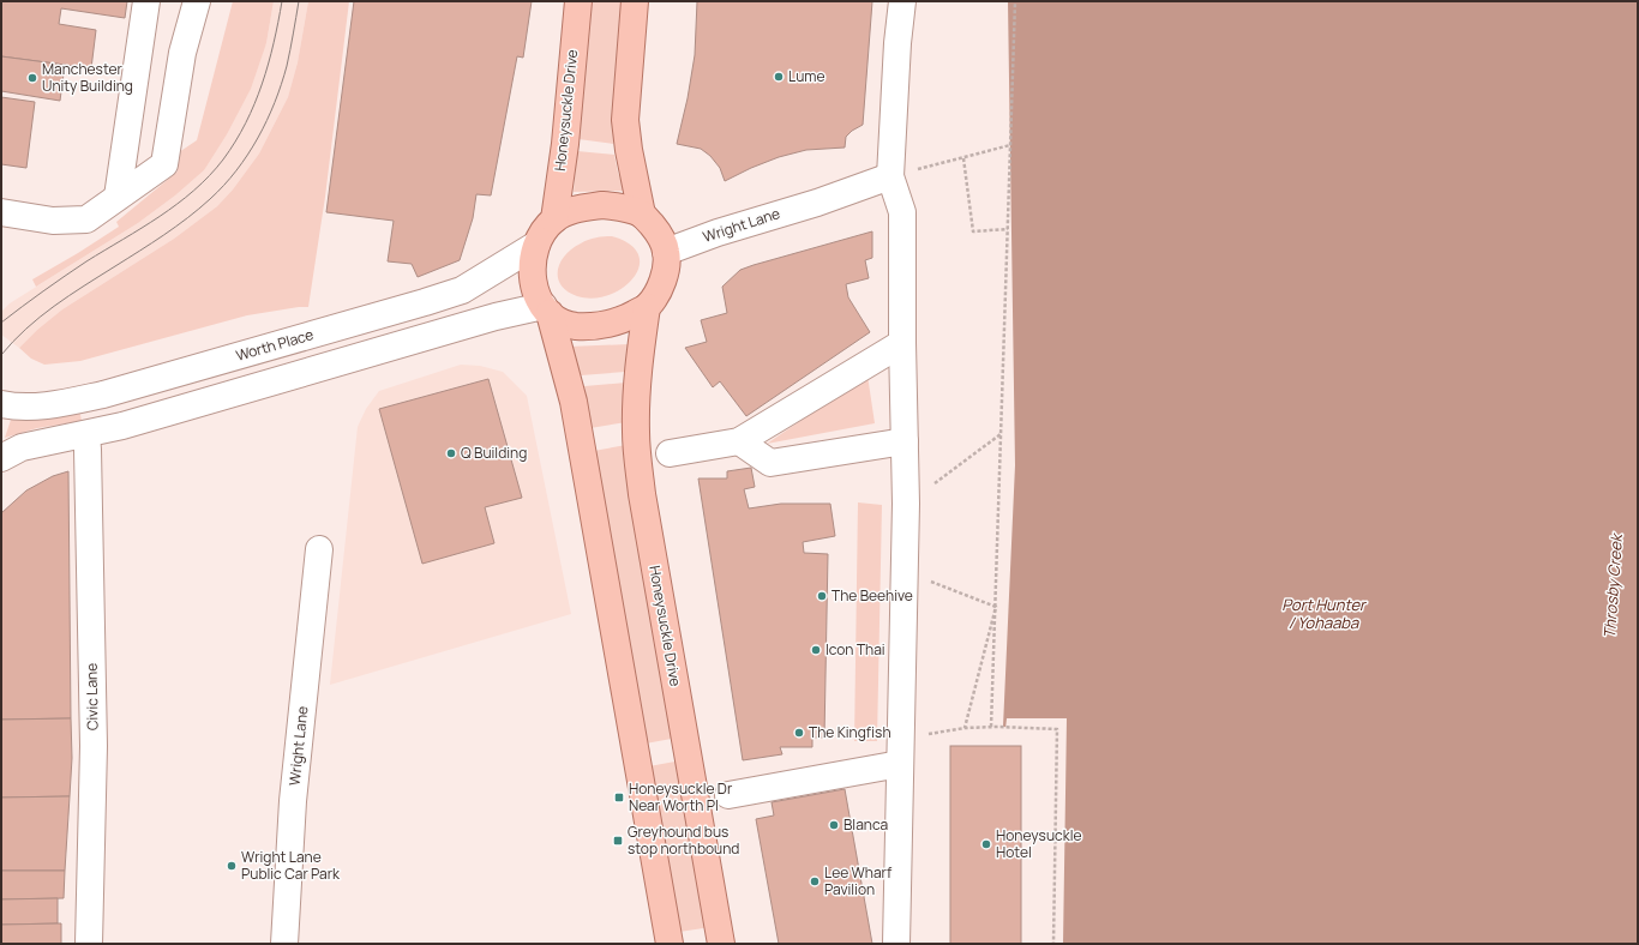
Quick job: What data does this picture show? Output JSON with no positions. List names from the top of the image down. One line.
{"streets":{"main road":["Honeysuckle Drive"],"street":["Wright Lane","Worth Place","Civic Lane"]},"crossings":[["Honeysuckle Drive","Wright Lane"],["Honeysuckle Drive","Worth Place"],["Wright Lane","Worth Place"]],"water":["Throsby Creek","Port Hunter / Yohaaba"],"places":{"other":["Lume","Manchester Unity Building","Q Building","The Beehive","Icon Thai","The Kingfish","Blanca","Honeysuckle Hotel","Wright Lane Public Car Park","Lee Wharf Pavilion"],"transit":["Honeysuckle Dr Near Worth Pl","Greyhound bus stop northbound"]}}
